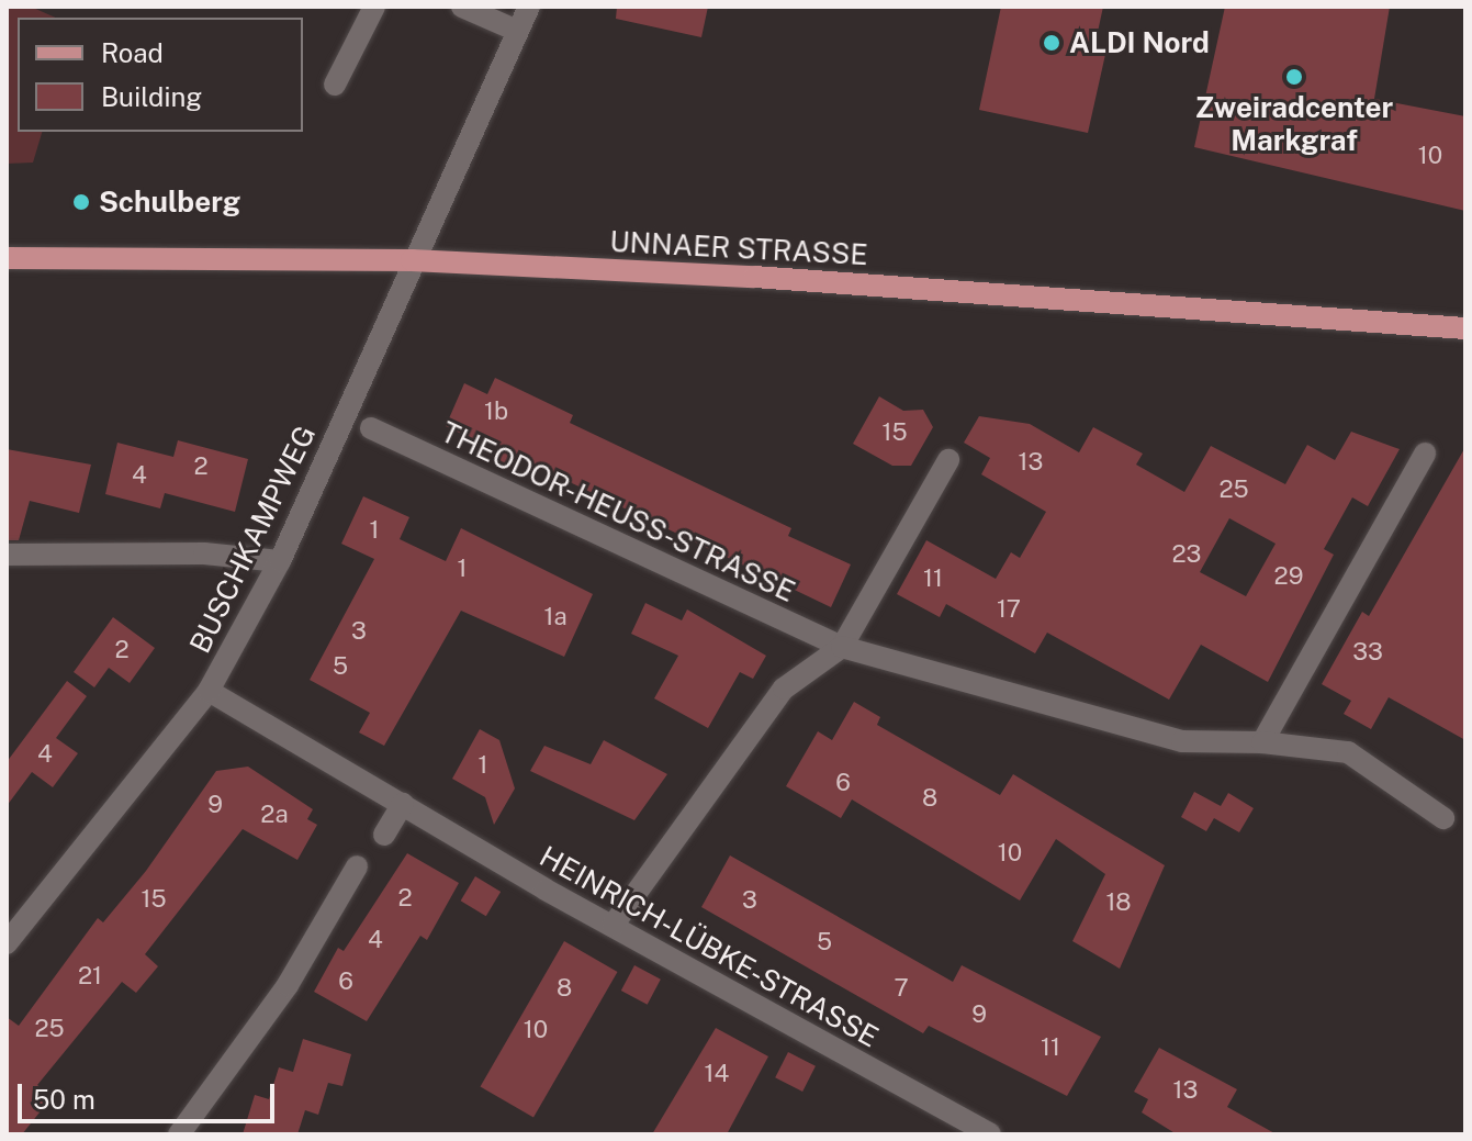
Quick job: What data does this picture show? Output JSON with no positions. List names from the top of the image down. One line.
{"streets":{"main road":["UNNAER STRASSE"],"street":["THEODOR-HEUSS-STRASSE","BUSCHKAMPWEG","HEINRICH-LÜBKE-STRASSE"]},"crossings":[["UNNAER STRASSE","BUSCHKAMPWEG"],["BUSCHKAMPWEG","HEINRICH-LÜBKE-STRASSE"]],"places":["ALDI Nord","Zweiradcenter Markgraf","Schulberg"],"house_numbers":["10","1b","15","13","2","4","25","1","23","1","29","11","17","1a","3","2","33","5","4","1","6","8","9","2a","10","2","15","3","18","4","5","21","6","8","7","9","25","10","11","14","13"],"legend":["Road","Building"],"scale_bar":"50 m"}
